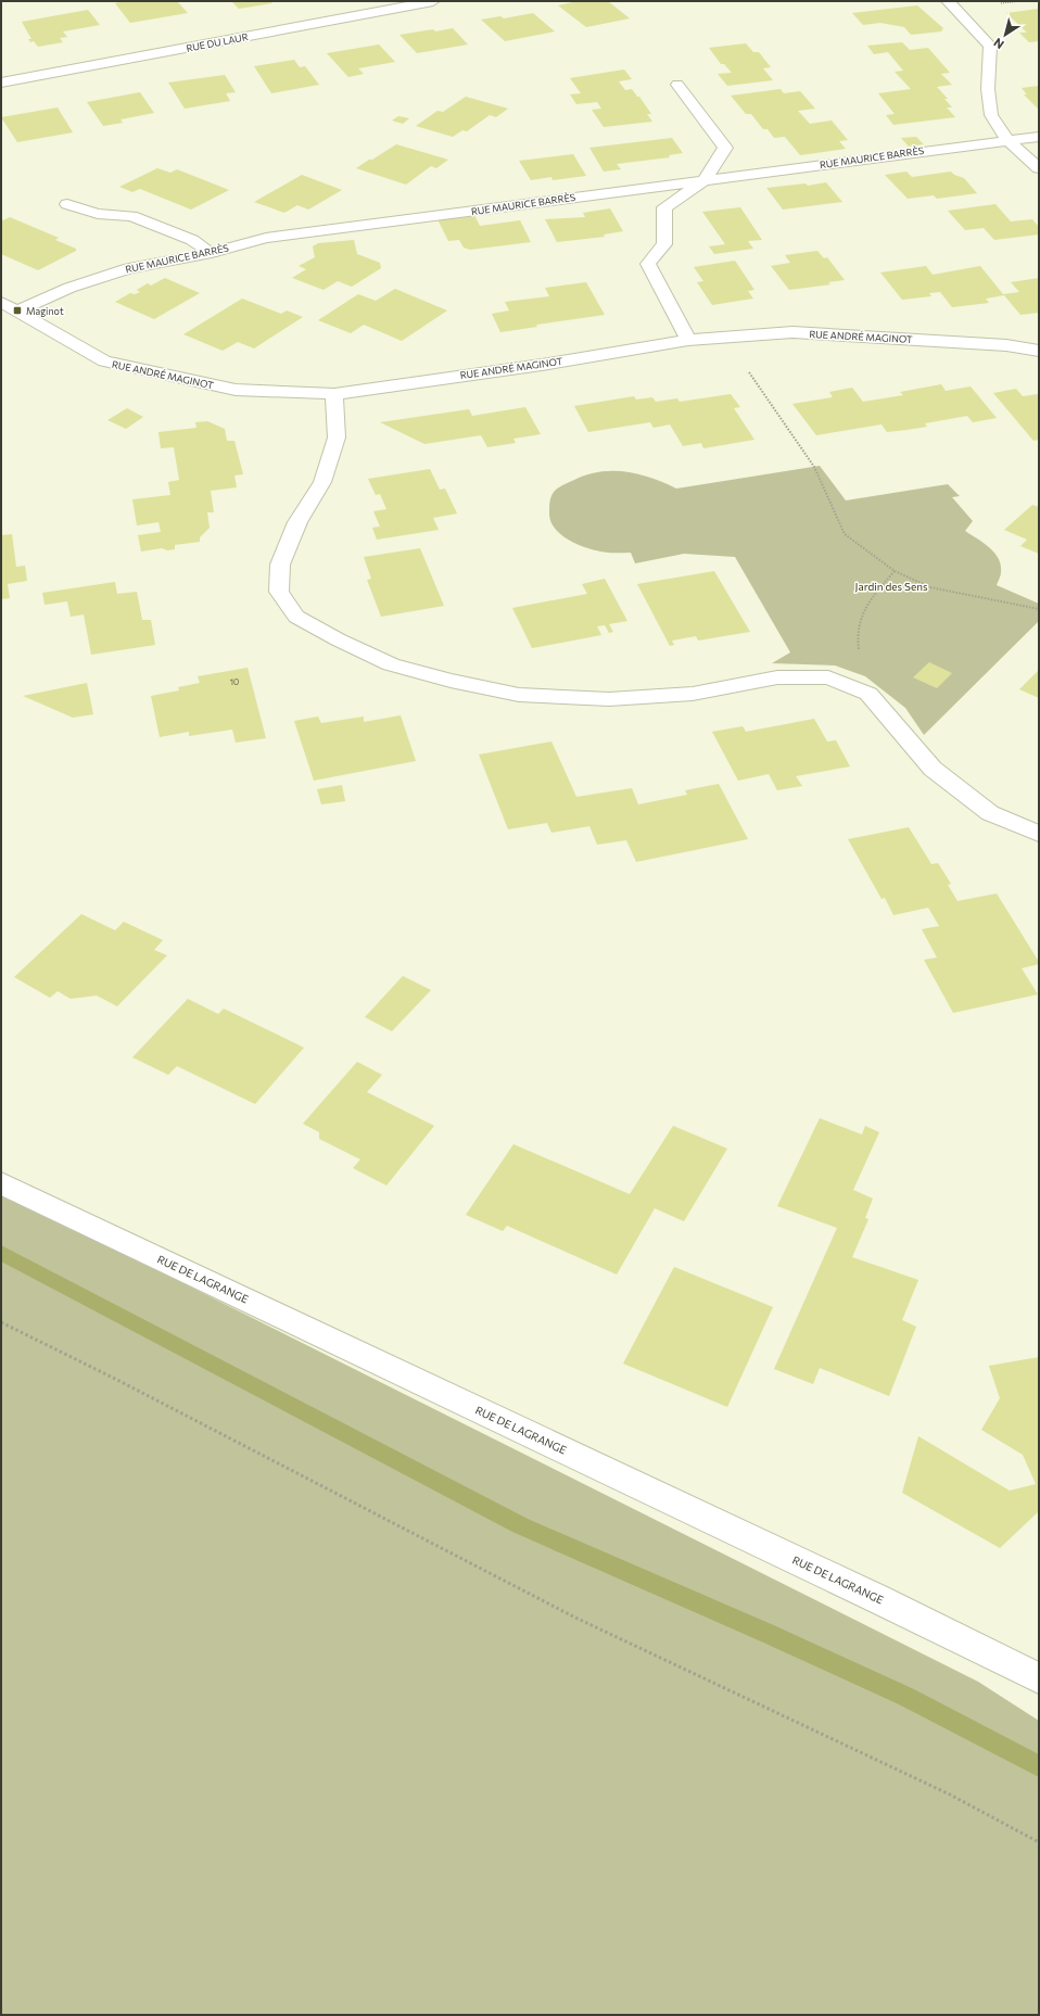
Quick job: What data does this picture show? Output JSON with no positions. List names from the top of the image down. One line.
{"streets":{"street":["RUE DU LAUR","RUE MAURICE BARRÈS","RUE ANDRÉ MAGINOT","RUE DE LAGRANGE"]},"crossings":[["RUE MAURICE BARRÈS","RUE ANDRÉ MAGINOT"]],"parks":["Jardin des Sens"],"places":{"transit":["Maginot"]},"house_numbers":["10"],"north":"bottom left"}
